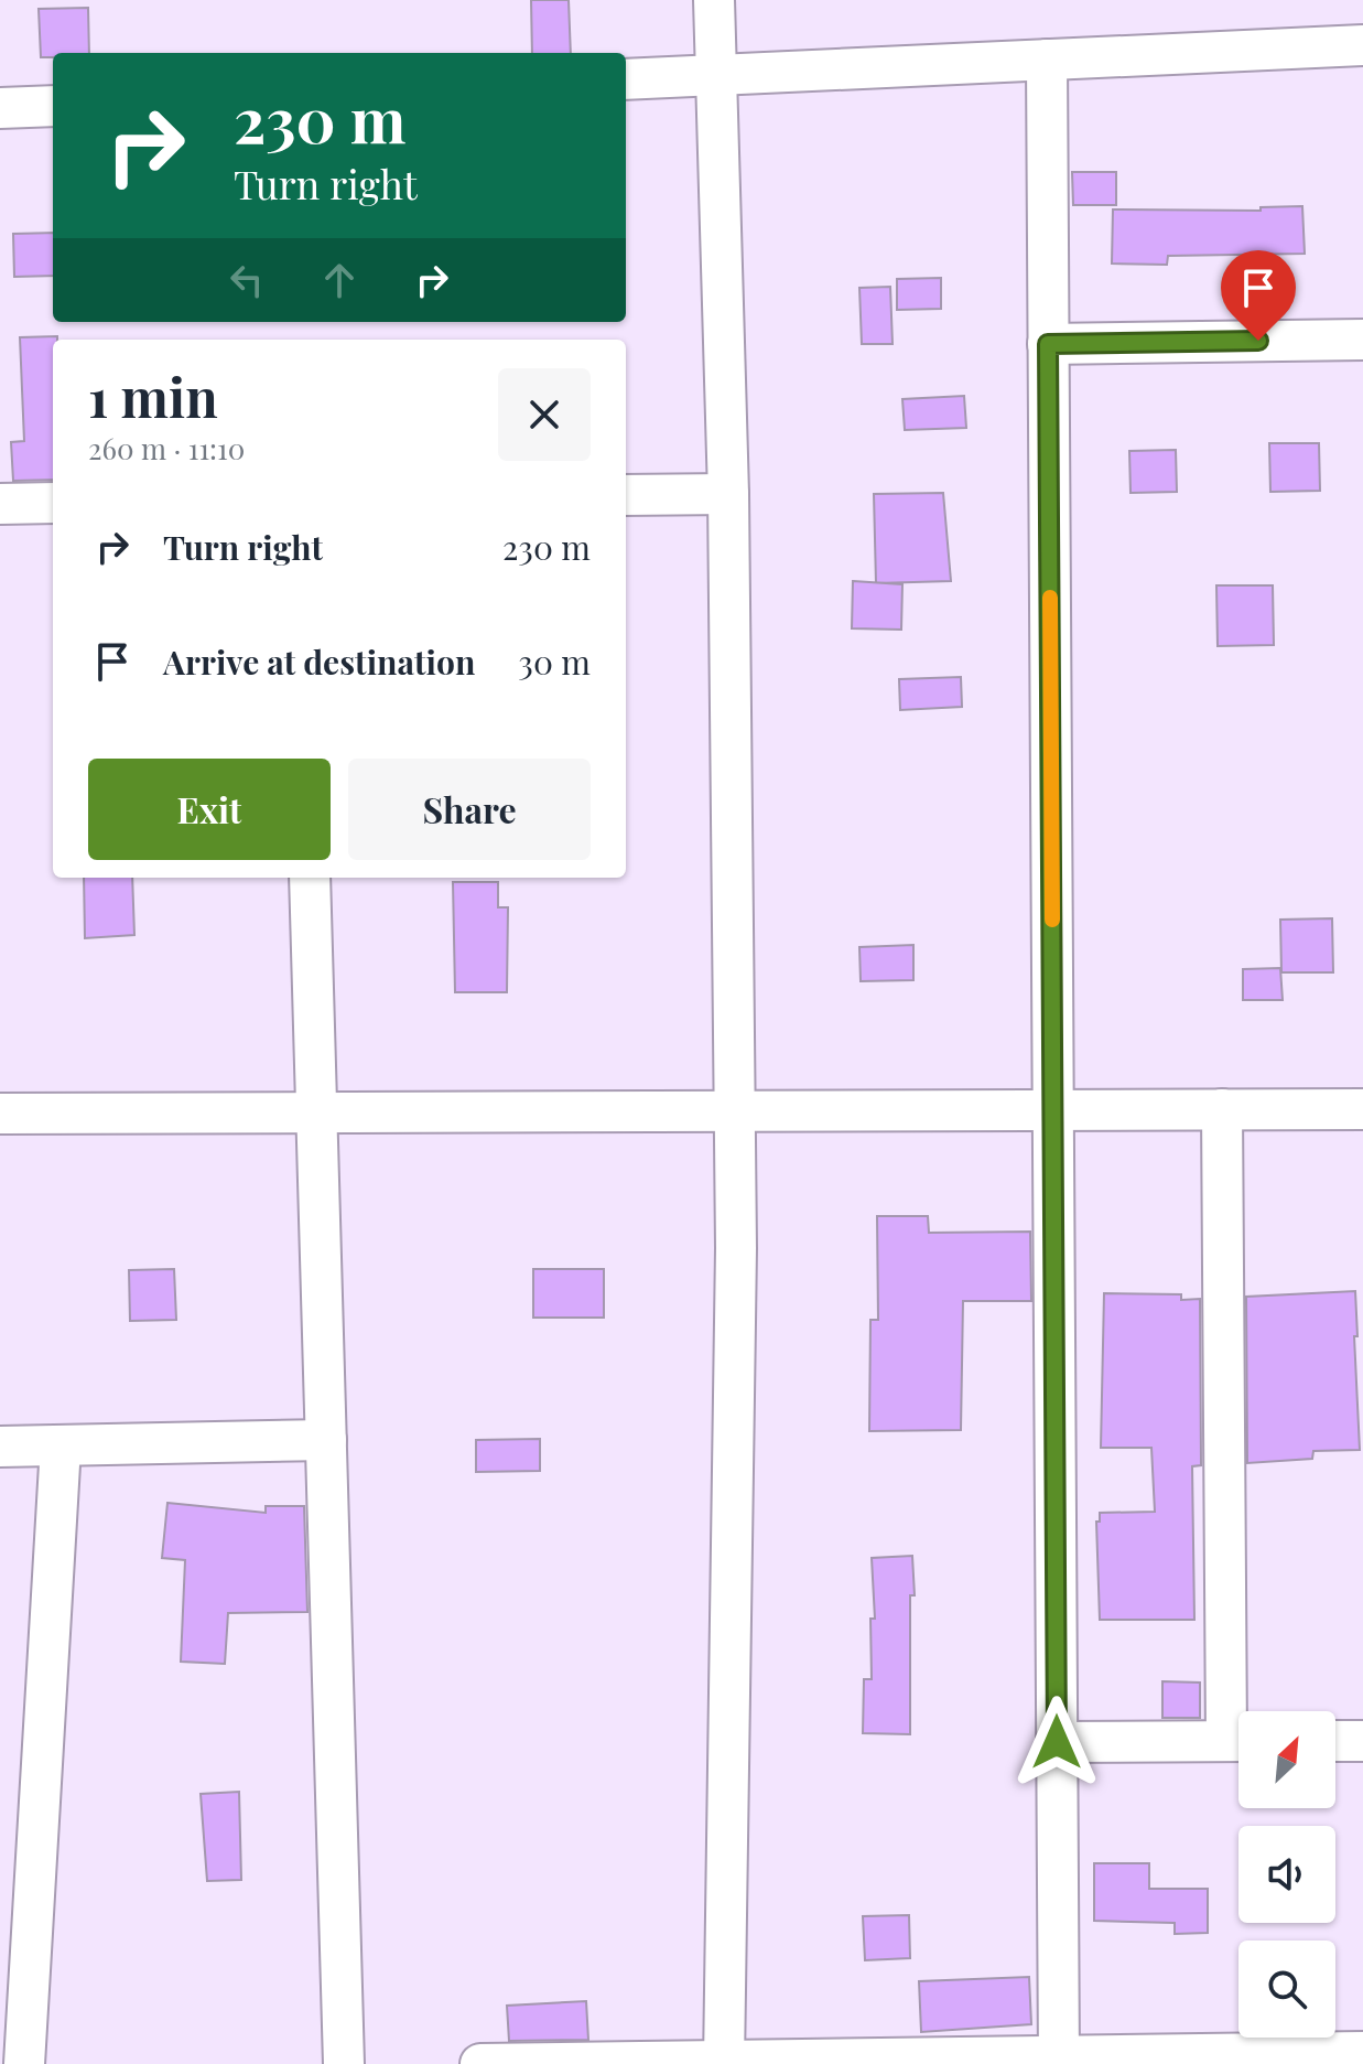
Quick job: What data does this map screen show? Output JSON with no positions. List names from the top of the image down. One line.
{"north":"top right","page":{"turn":["230 m","Turn right"],"heading":["1 min","260 m · 11:10"],"list":[{"name":"Turn right","value":"230 m"},{"name":"Arrive at destination","value":"30 m"}],"buttons":["Exit","Share"]}}
